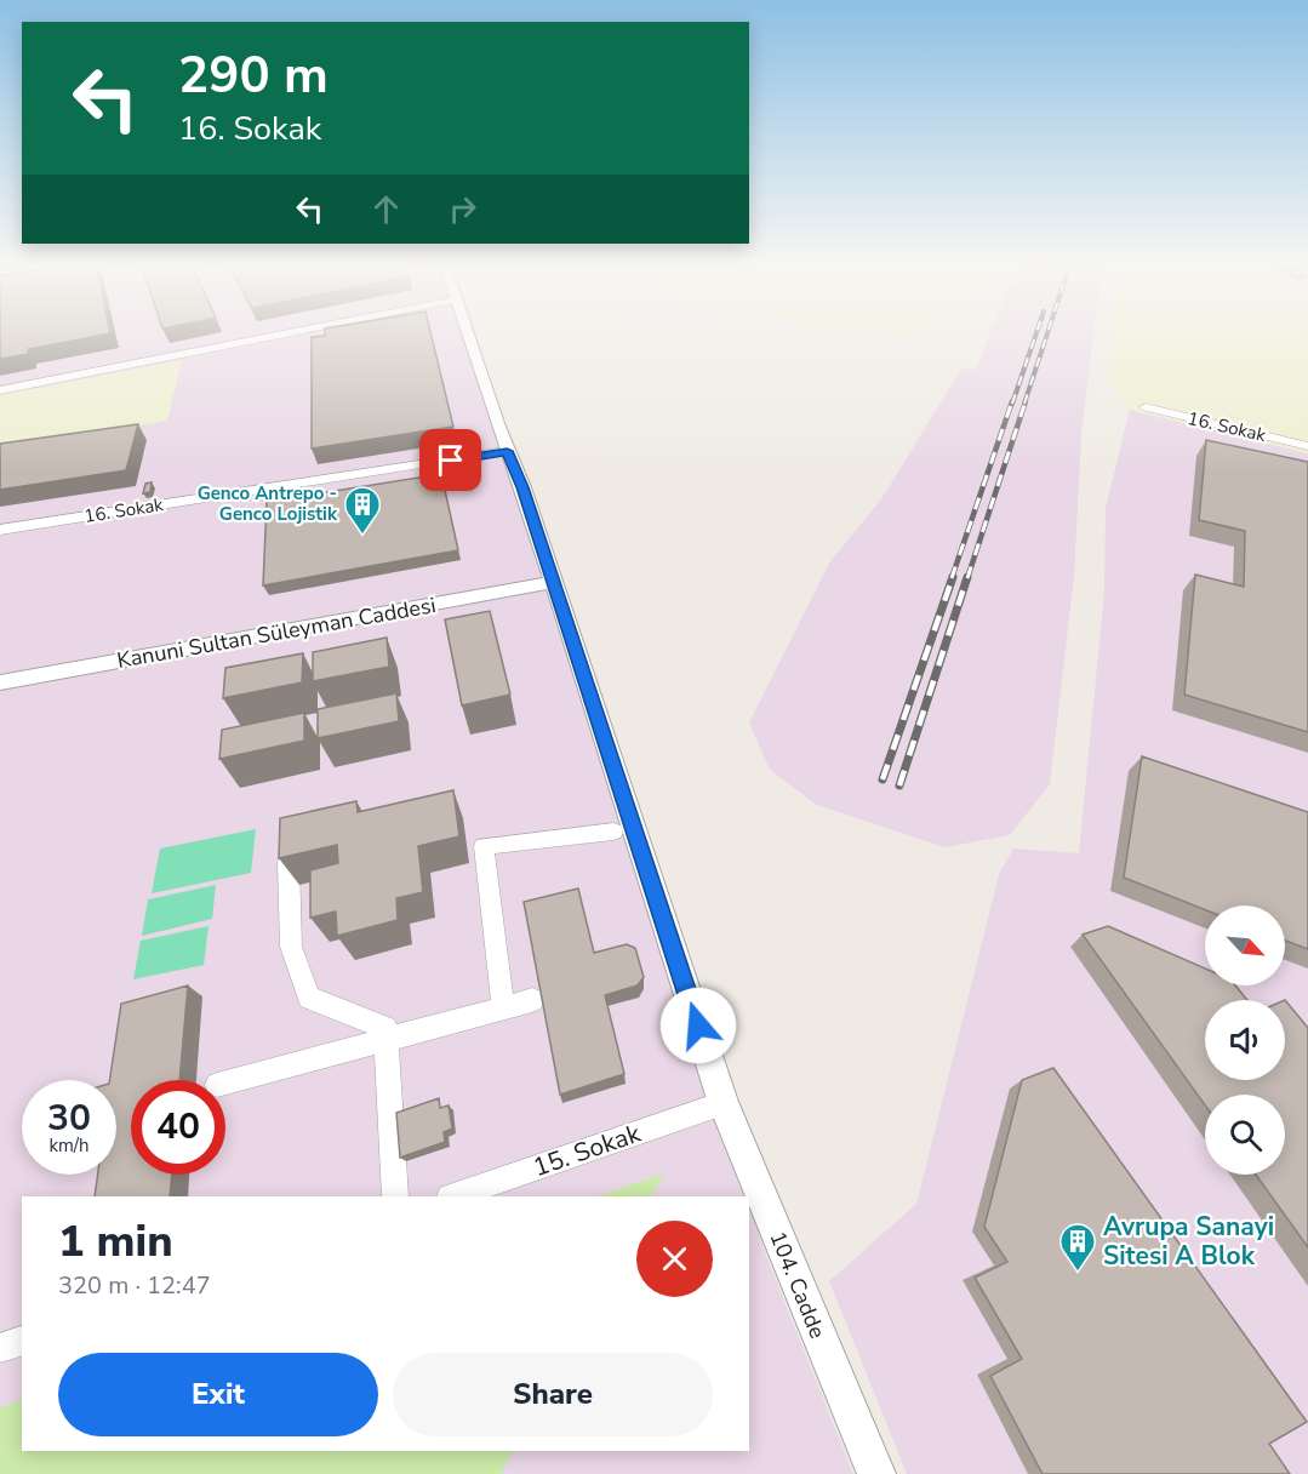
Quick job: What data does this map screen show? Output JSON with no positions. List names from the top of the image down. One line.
{"streets":{"street":["16. Sokak","Kanuni Sultan Süleyman Caddesi","15. Sokak","104. Cadde"]},"crossings":[["16. Sokak","104. Cadde"],["Kanuni Sultan Süleyman Caddesi","104. Cadde"],["15. Sokak","104. Cadde"]],"places":{"building":["Genco Antrepo - Genco Lojistik","Avrupa Sanayi Sitesi A Blok"]},"north":"bottom right","page":{"turn":["290 m","16. Sokak"],"speed":"30 km/h","limit":"40","heading":["1 min","320 m · 12:47"],"buttons":["Exit","Share"]}}
